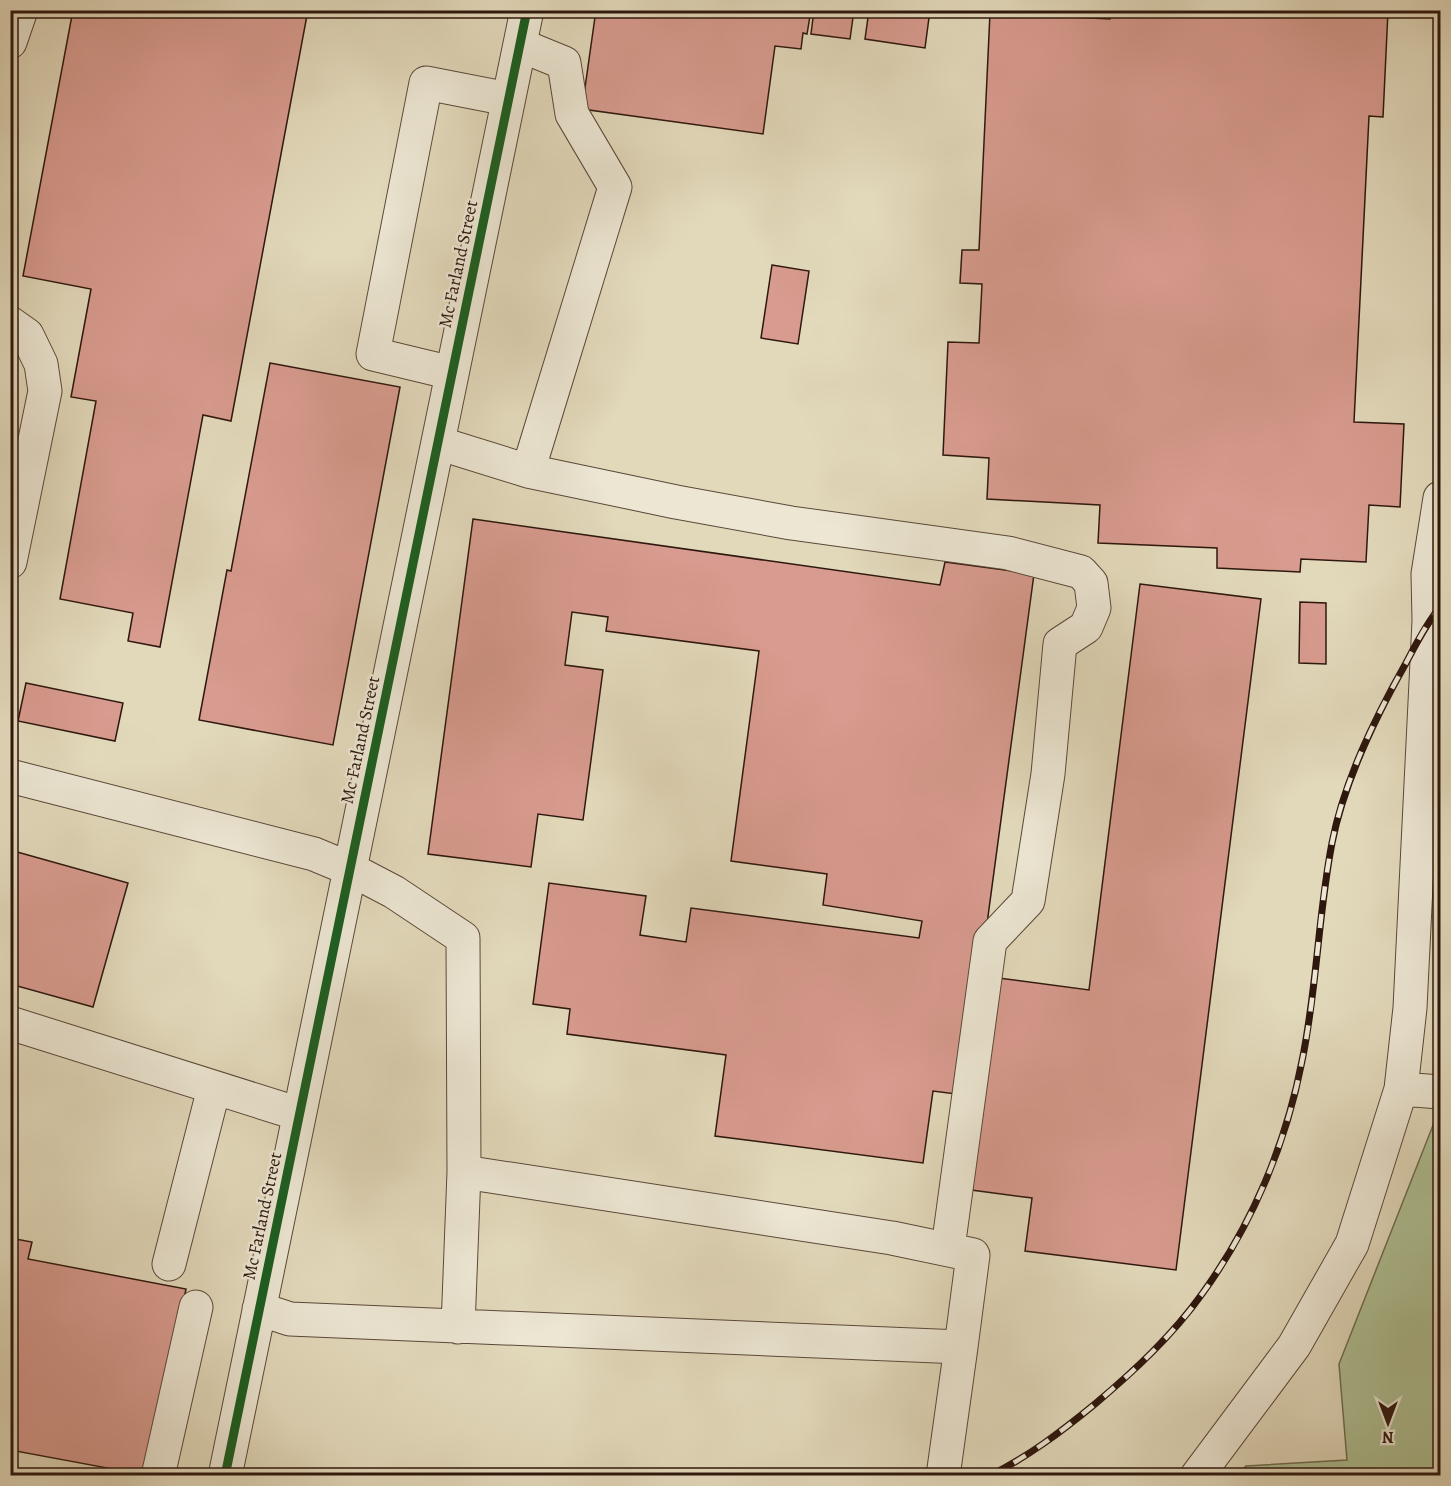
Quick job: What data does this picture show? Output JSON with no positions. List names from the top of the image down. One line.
{"streets":{"street":["Mc Farland Street"]},"north":"bottom"}
